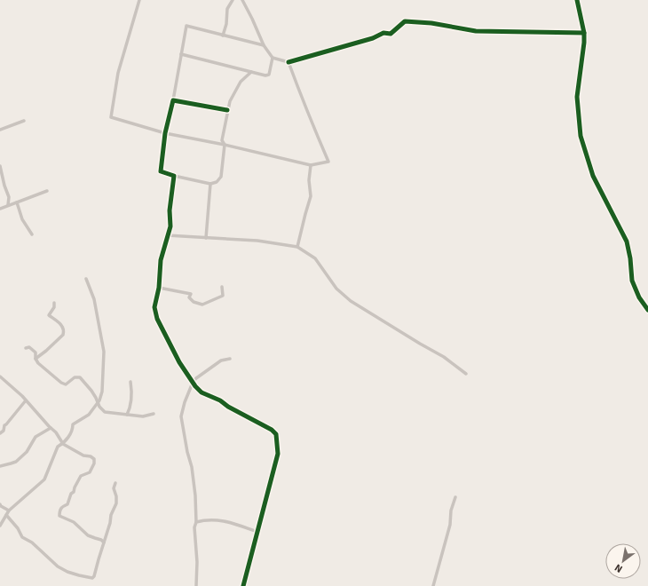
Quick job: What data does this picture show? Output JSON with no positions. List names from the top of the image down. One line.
{"north":"bottom left"}
